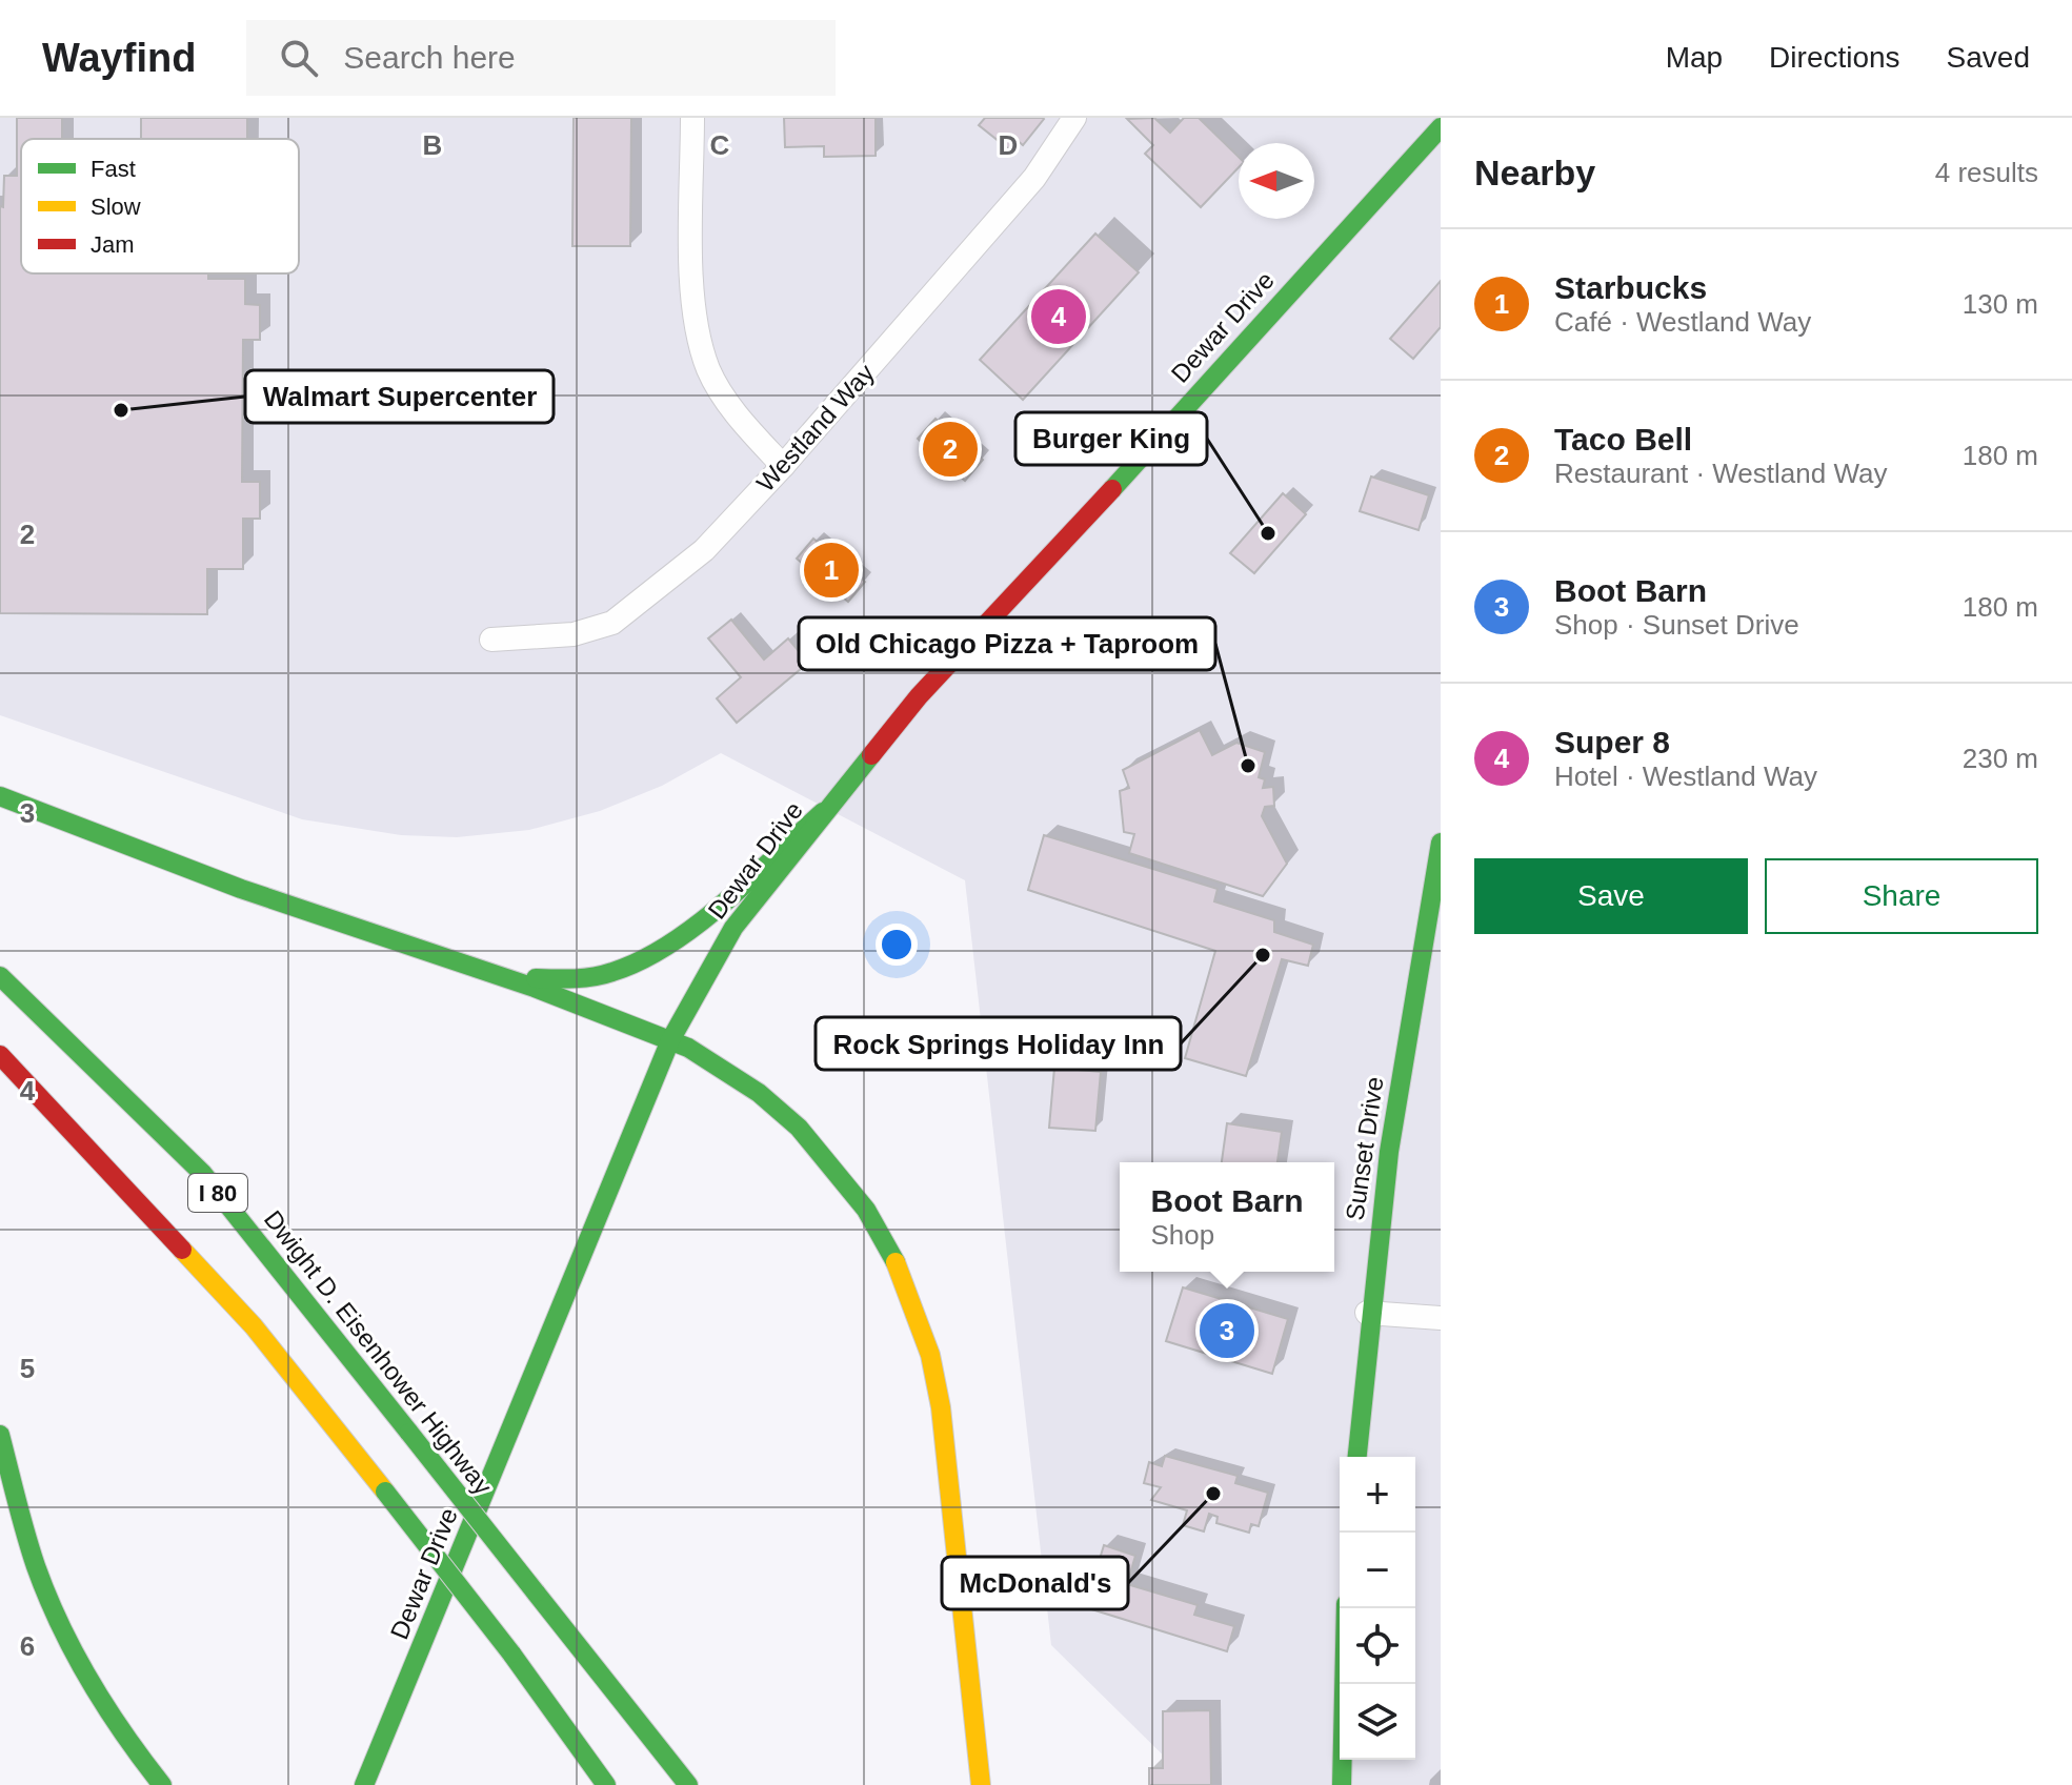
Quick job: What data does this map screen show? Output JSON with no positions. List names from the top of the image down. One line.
{"streets":{"main road":["Dewar Drive","Sunset Drive","I 80","Dwight D. Eisenhower Highway"],"street":["Westland Way"]},"places":["Walmart Supercenter","Burger King","Old Chicago Pizza + Taproom","Rock Springs Holiday Inn","McDonald's"],"legend":["Fast","Slow","Jam"],"north":"left","page":{"header":"Wayfind","search":"Search here","nav":["Map","Directions","Saved"],"heading":["Nearby","4 results"],"list":[{"mark":"1","name":"Starbucks","note":"Café · Westland Way","value":"130 m"},{"mark":"2","name":"Taco Bell","note":"Restaurant · Westland Way","value":"180 m"},{"mark":"3","name":"Boot Barn","note":"Shop · Sunset Drive","value":"180 m"},{"mark":"4","name":"Super 8","note":"Hotel · Westland Way","value":"230 m"}],"pins":["4","2","1","3"],"buttons":["Save","Share"],"popup":["Boot Barn","Shop"],"map_buttons":["+","−"]},"grid":{"columns":["B","C","D"],"rows":["2","3","4","5","6"]}}
